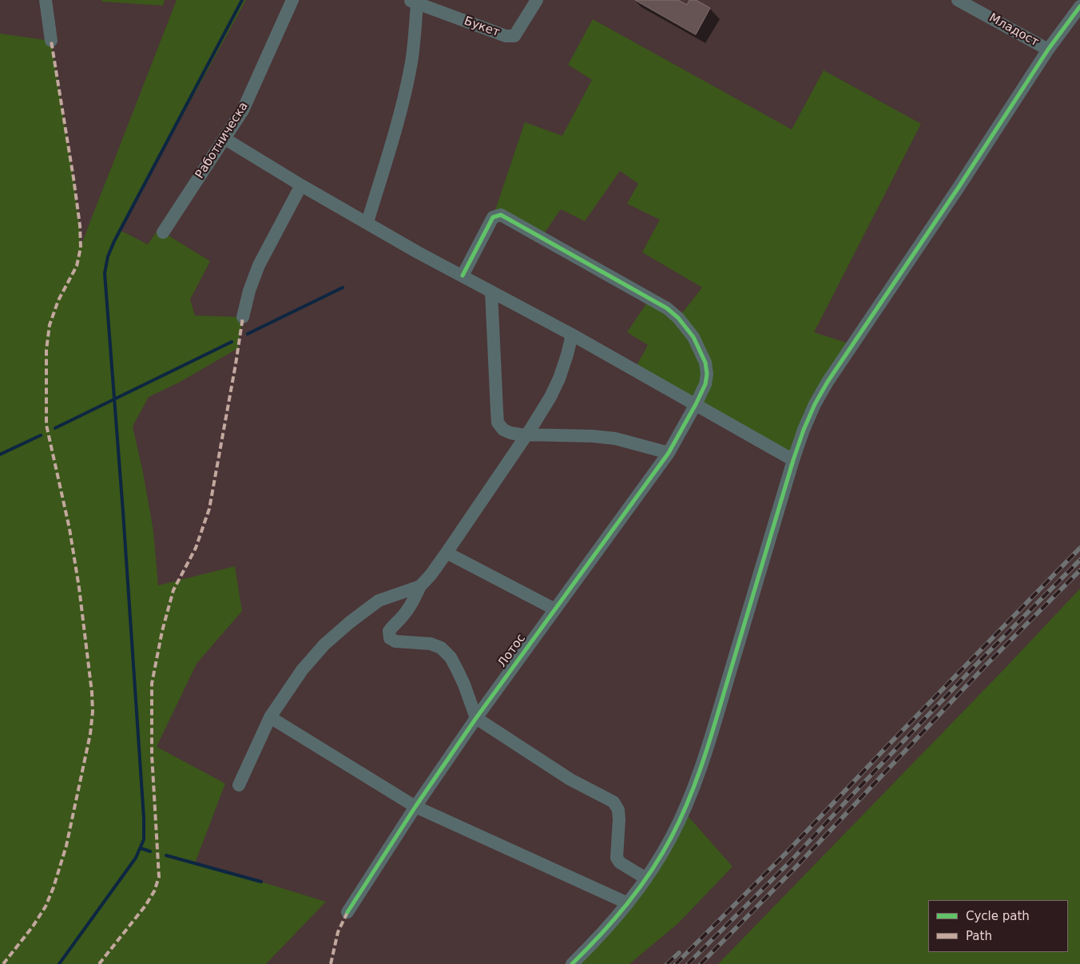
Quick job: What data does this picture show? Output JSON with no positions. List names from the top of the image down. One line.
{"streets":{"street":["Букет","Младост","Работническа","Лотос"]},"legend":["Cycle path","Path"]}
